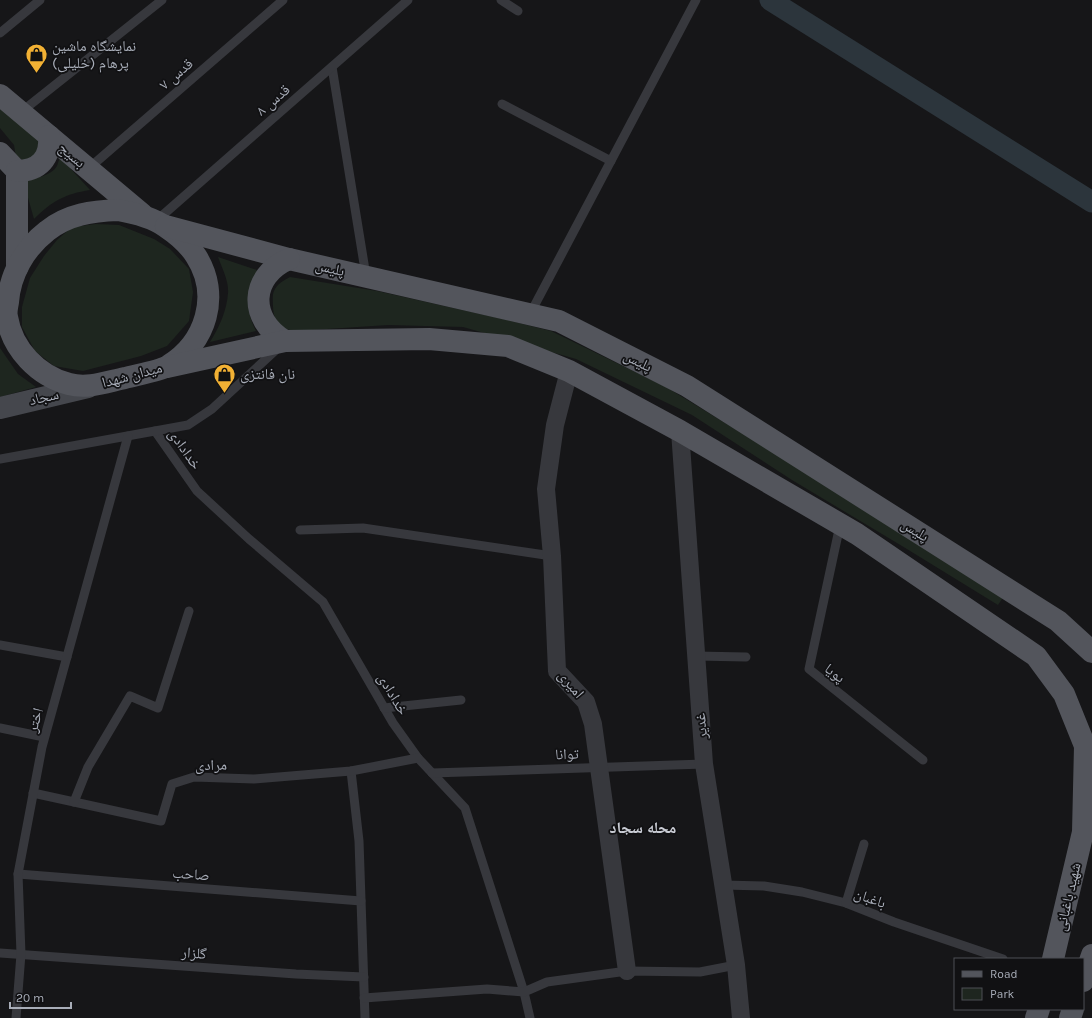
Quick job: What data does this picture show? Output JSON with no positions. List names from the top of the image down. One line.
{"streets":{"main road":["بسیج","پلیس","میدان شهدا","شهید باغبانی"],"street":["سجاد","امیری","غدیر"],"lane":["قدس ۷","قدس ۸","خدادادی","پویا","اختر","توانا","مرادی","صاحب","باغبان","گلزار"]},"crossings":[["قدس ۷","بسیج"],["قدس ۸","بسیج"],["قدس ۸","پلیس"],["قدس ۸","میدان شهدا"],["بسیج","پلیس"],["بسیج","میدان شهدا"],["پلیس","میدان شهدا"],["میدان شهدا","سجاد"],["خدادادی","توانا"],["خدادادی","مرادی"],["پویا","شهید باغبانی"],["امیری","توانا"],["اختر","مرادی"],["اختر","صاحب"],["اختر","گلزار"],["غدیر","توانا"],["غدیر","باغبان"]],"districts":["محله سجاد"],"places":{"shop":["نمایشگاه ماشین پرهام (خلیلی)","نان فانتزی"]},"legend":["Road","Park"],"scale_bar":"20 m"}
